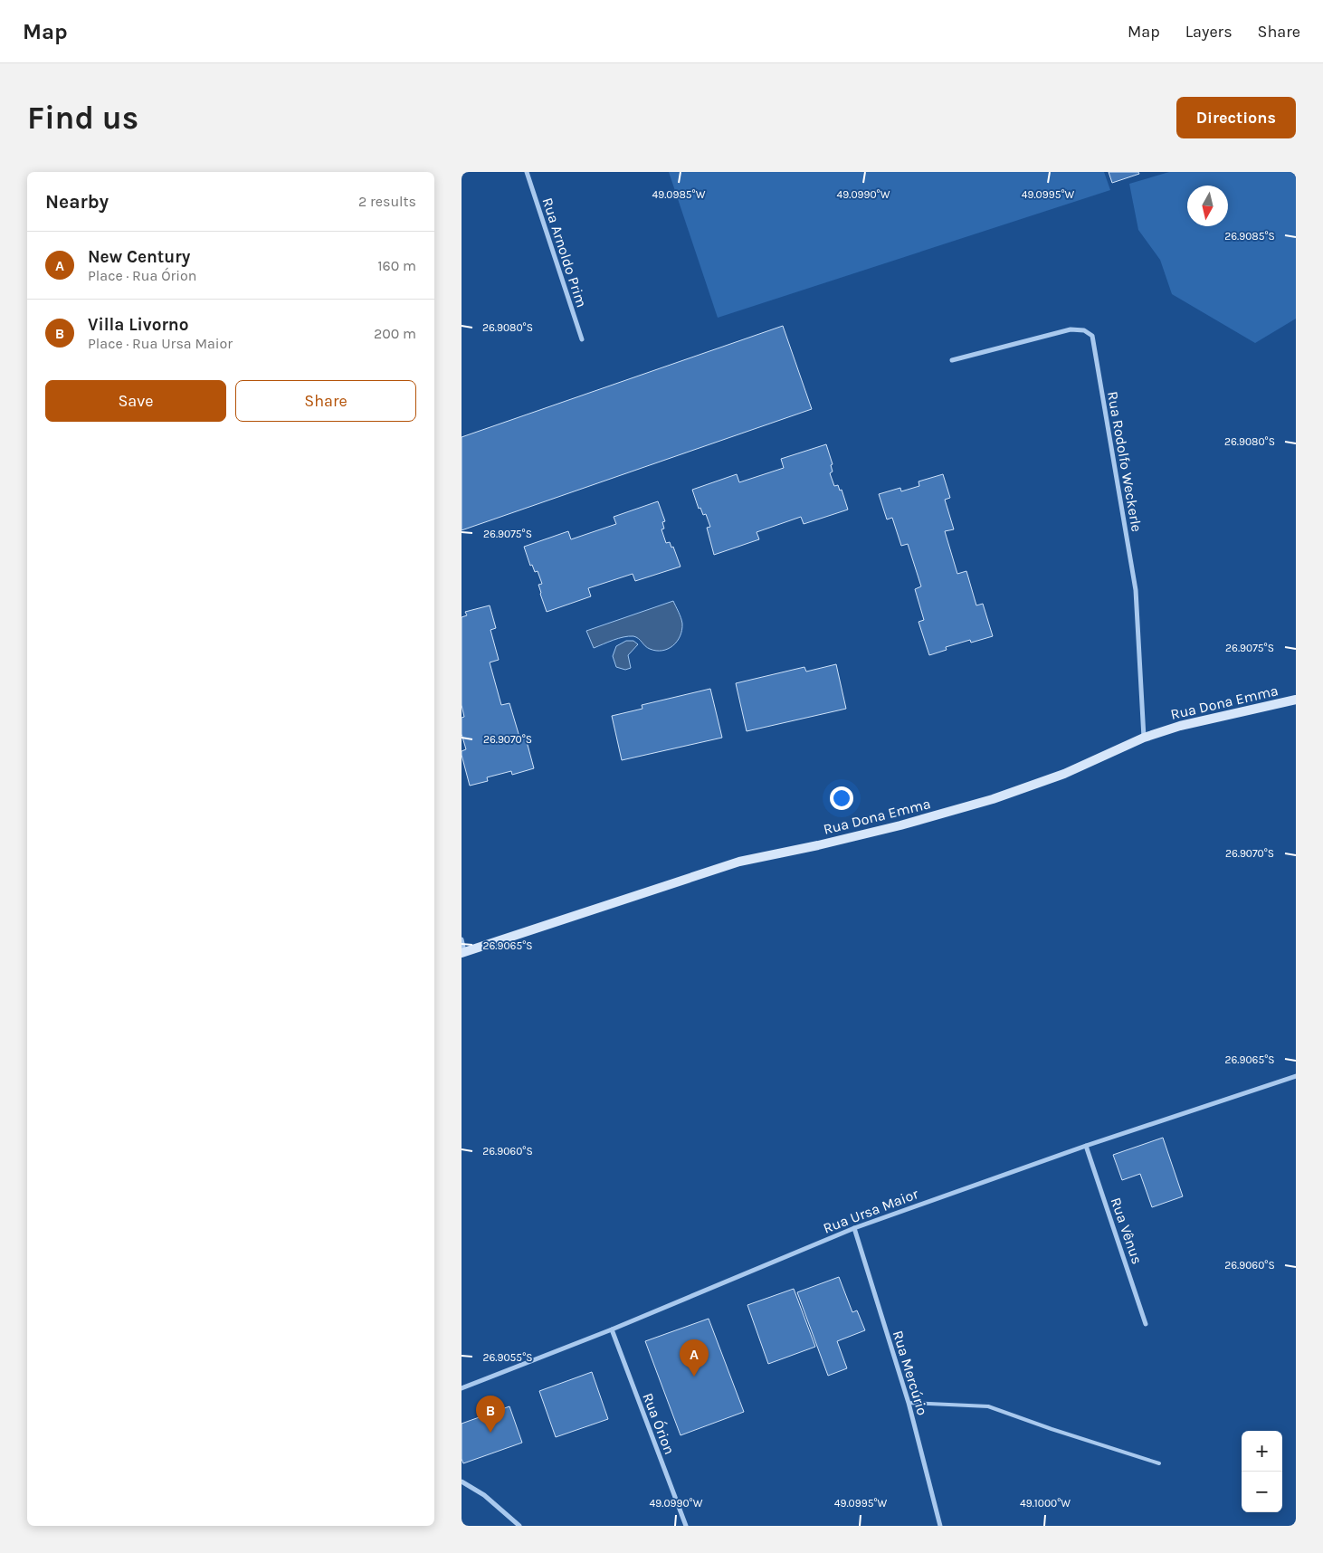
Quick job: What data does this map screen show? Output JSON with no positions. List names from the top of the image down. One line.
{"streets":{"street":["Rua Arnoldo Prim","Rua Rodolfo Weckerle","Rua Dona Emma","Rua Ursa Maior","Rua Vênus","Rua Mercúrio","Rua Órion"]},"crossings":[["Rua Rodolfo Weckerle","Rua Dona Emma"],["Rua Ursa Maior","Rua Vênus"],["Rua Ursa Maior","Rua Mercúrio"],["Rua Ursa Maior","Rua Órion"]],"north":"bottom","page":{"header":"Map","nav":["Map","Layers","Share"],"buttons":["Directions",["Save","Share"]],"title":"Find us","heading":["Nearby","2 results"],"list":[{"mark":"A","name":"New Century","note":"Place · Rua Órion","value":"160 m"},{"mark":"B","name":"Villa Livorno","note":"Place · Rua Ursa Maior","value":"200 m"}],"pins":["A","B"],"map_buttons":["+","−"]},"coordinates":["49.0985°W","49.0990°W","49.0995°W","26.9085°S","26.9080°S","26.9075°S","26.9070°S","26.9065°S","26.9060°S","26.9055°S","49.1000°W"]}
